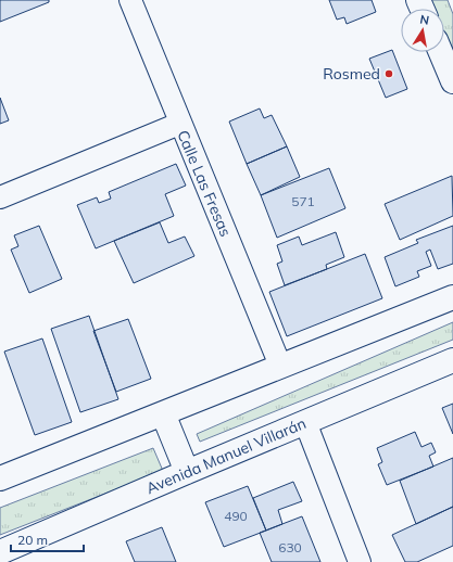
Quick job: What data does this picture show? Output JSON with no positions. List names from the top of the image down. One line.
{"streets":{"main road":["Avenida Manuel Villarán"],"street":["Calle Las Fresas"]},"places":["Rosmed"],"house_numbers":["571","490","630"],"scale_bar":"20 m","north":"top"}
